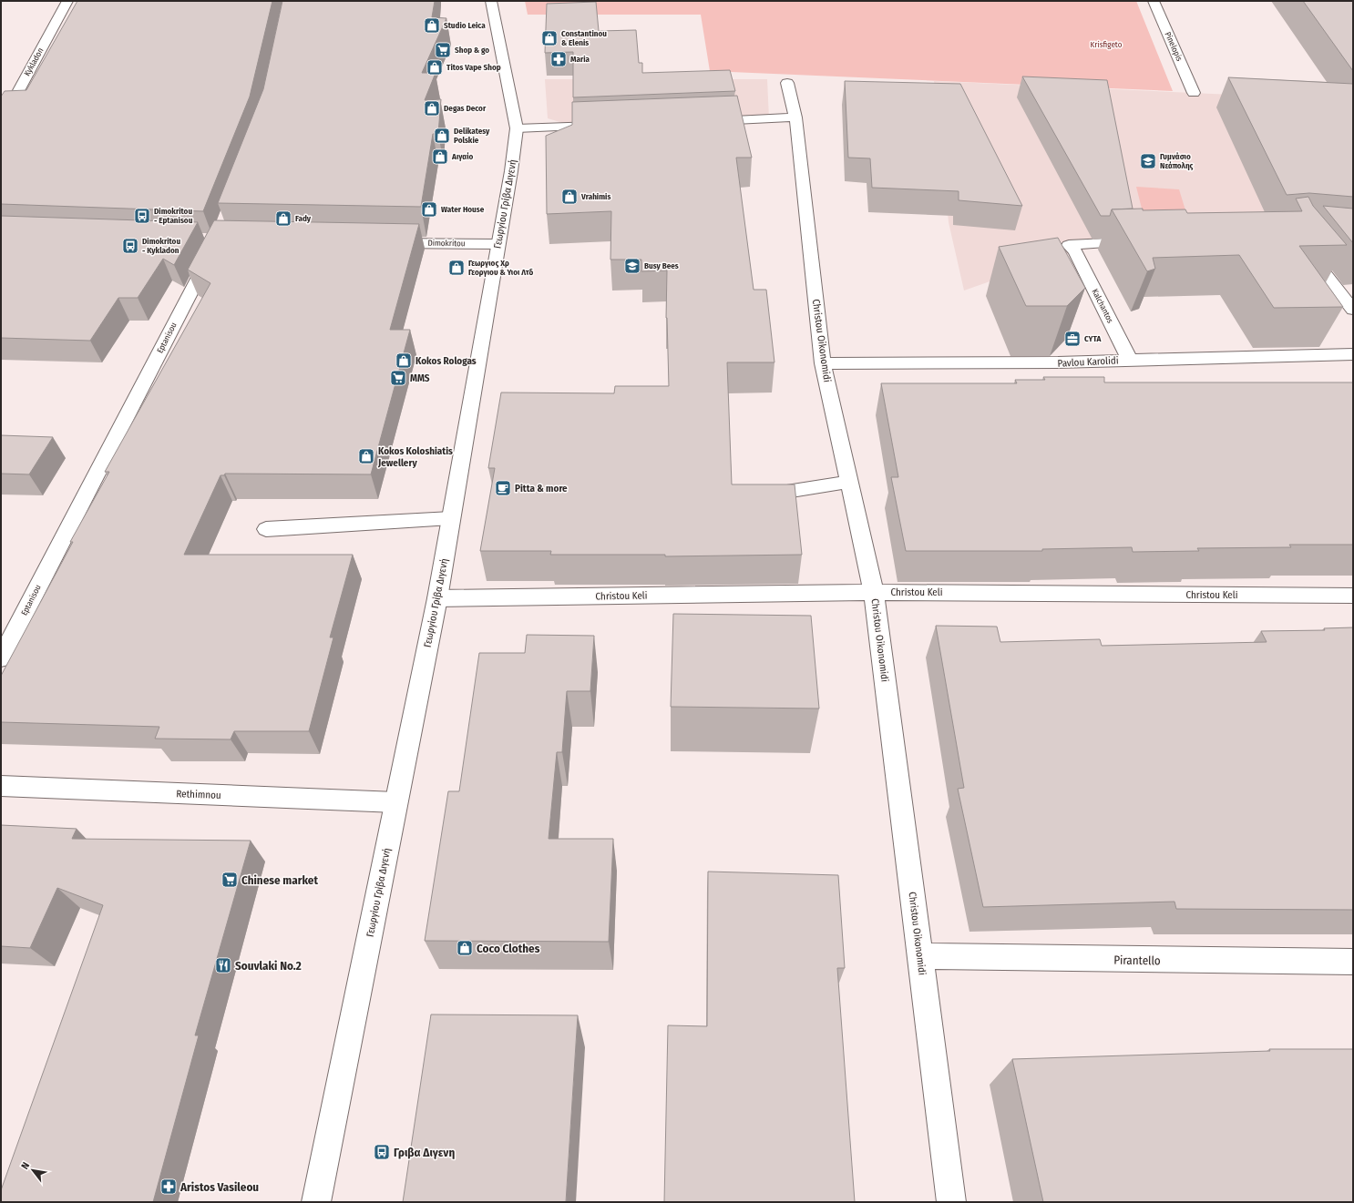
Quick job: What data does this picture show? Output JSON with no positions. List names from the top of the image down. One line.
{"streets":{"street":["Pinelopis","Kykladon","Γεωργίου Γρίβα Διγενή","Dimokritou","Kalchantos","Eptanisou","Christou Oikonomidi","Pavlou Karolidi","Christou Keli","Rethimnou","Pirantello"]},"crossings":[["Γεωργίου Γρίβα Διγενή","Dimokritou"],["Γεωργίου Γρίβα Διγενή","Christou Keli"],["Γεωργίου Γρίβα Διγενή","Rethimnou"],["Kalchantos","Pavlou Karolidi"],["Christou Oikonomidi","Pavlou Karolidi"],["Christou Oikonomidi","Christou Keli"],["Christou Oikonomidi","Pirantello"]],"parks":["Krisfigeto"],"places":{"shop":["Studio Leica","Constantinou & Elenis","Titos Vape Shop","Degas Decor","Delikatesy Polskie","Αιγαίο","Vrahimis","Water House","Fady","Γεωργιος Χρ Γεοργιου & Υιοι Λτδ","Kokos Rologas","Kokos Koloshiatis Jewellery","Coco Clothes"],"supermarket":["Shop & go","MMS","Chinese market"],"pharmacy":["Maria","Aristos Vasileou"],"school or university":["Γυμνάσιο Νεάπολης","Busy Bees"],"bus stop":["Dimokritou - Eptanisou","Dimokritou - Kykladon","Γριβα Διγενη"],"office":["CYTA"],"cafe":["Pitta & more"],"restaurant":["Souvlaki No.2"]},"north":"top left"}
